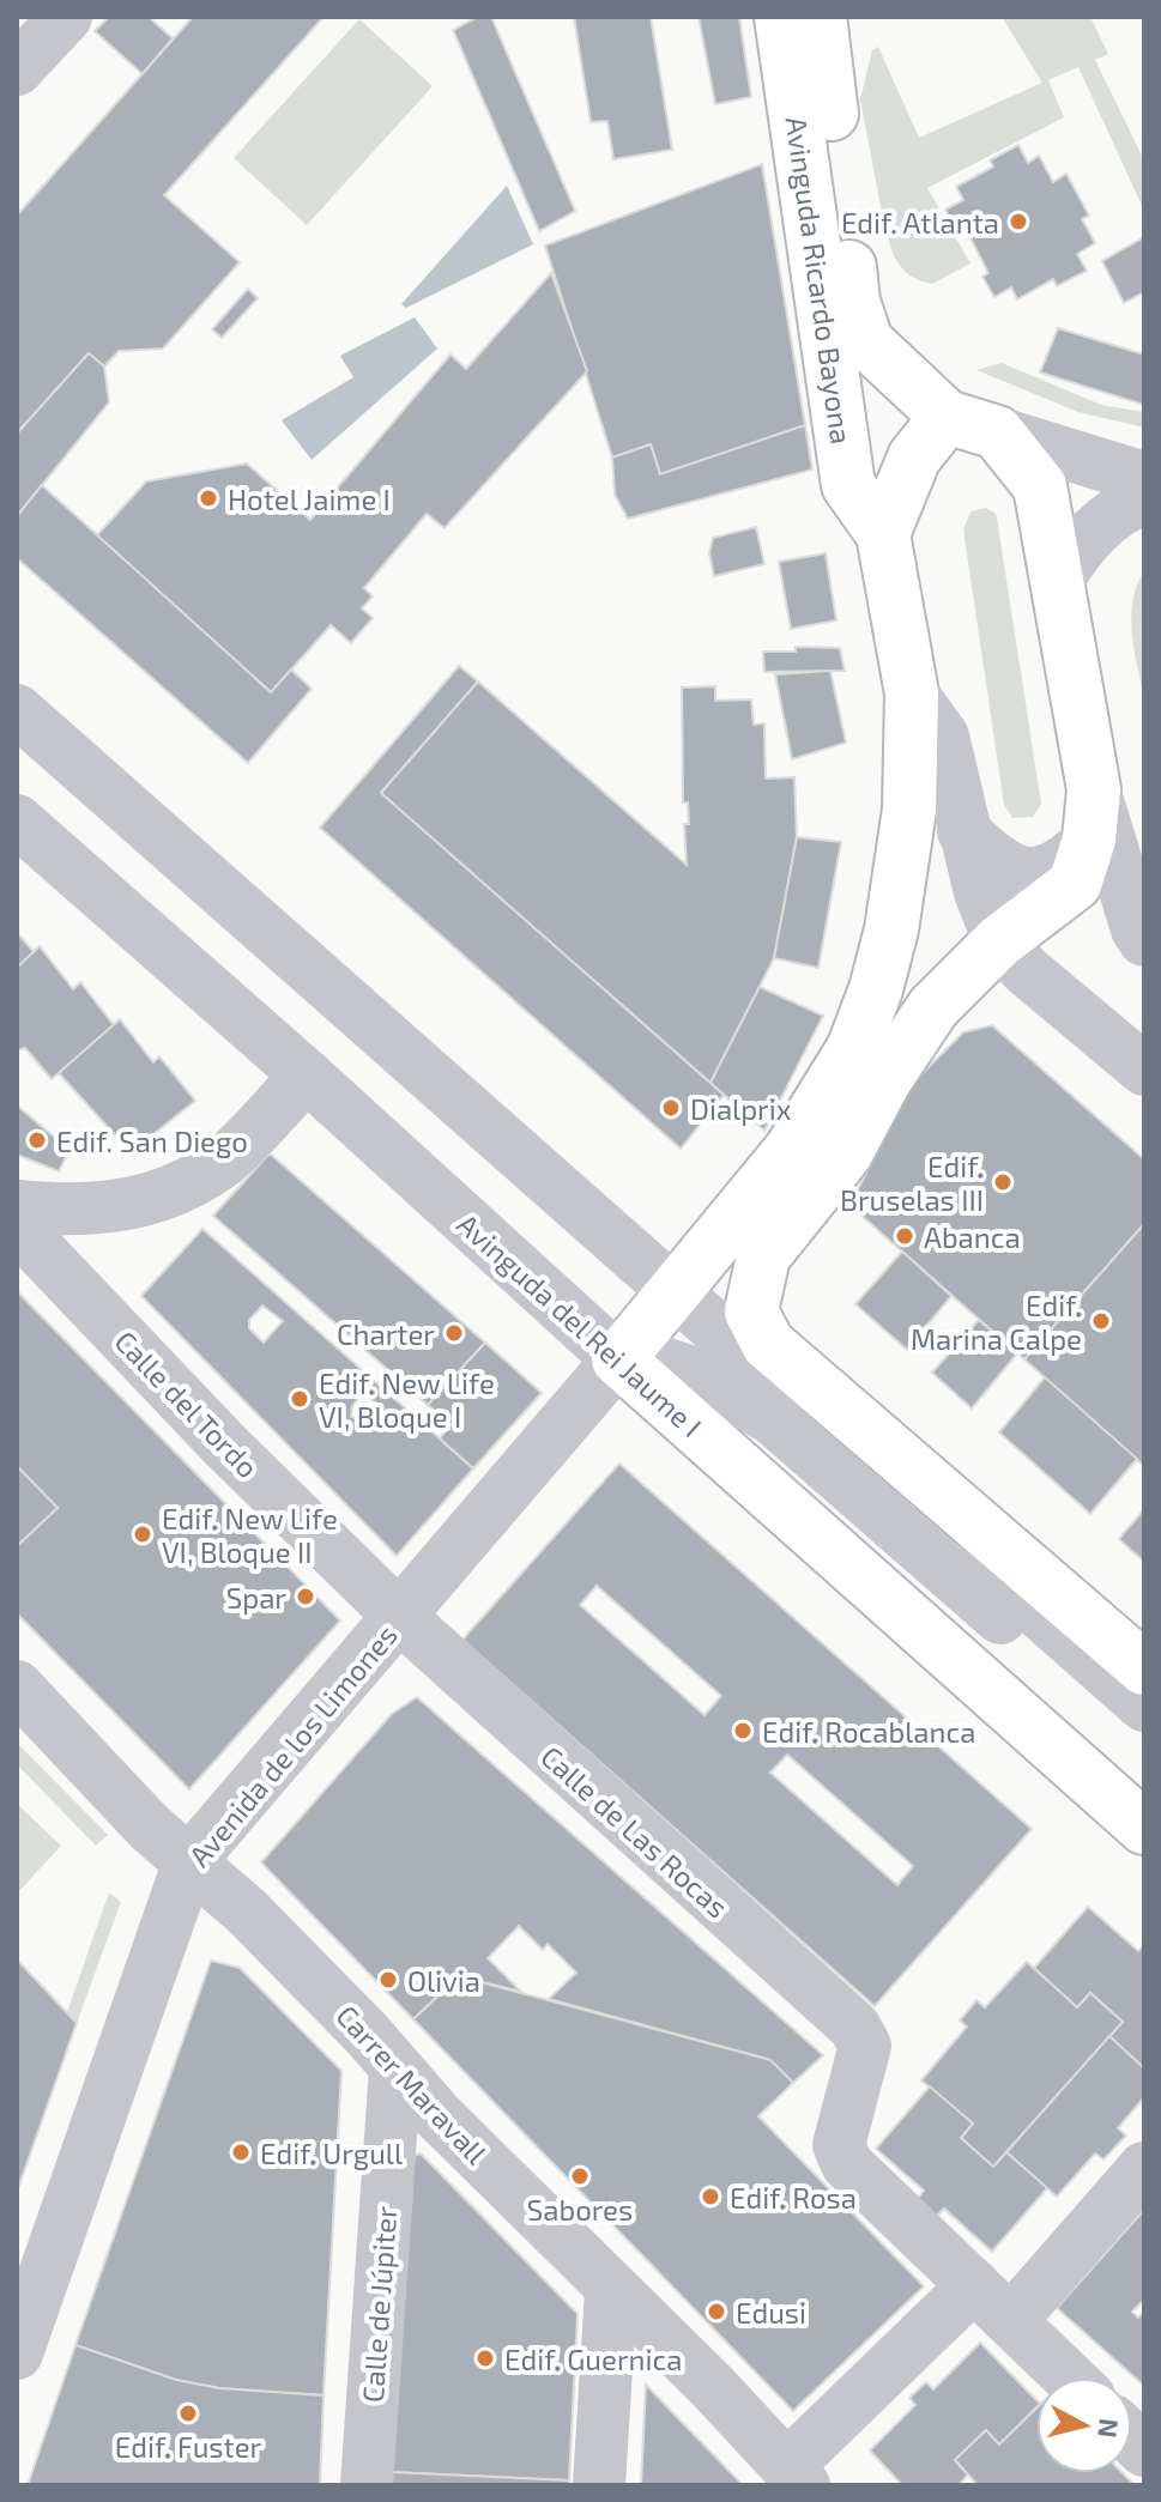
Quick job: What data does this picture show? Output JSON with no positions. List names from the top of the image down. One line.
{"streets":{"main road":["Avinguda Ricardo Bayona","Avinguda del Rei Jaume I"],"street":["Calle del Tordo","Avenida de los Limones","Calle de Las Rocas","Carrer Maravall","Calle de Júpiter"]},"crossings":[["Avinguda Ricardo Bayona","Avinguda del Rei Jaume I"],["Avinguda Ricardo Bayona","Avenida de los Limones"],["Avinguda del Rei Jaume I","Avenida de los Limones"],["Calle del Tordo","Avenida de los Limones"],["Calle del Tordo","Calle de Las Rocas"],["Avenida de los Limones","Calle de Las Rocas"],["Avenida de los Limones","Carrer Maravall"],["Carrer Maravall","Calle de Júpiter"]],"places":["Edif. Atlanta","Hotel Jaime I","Dialprix","Edif. San Diego","Edif. Bruselas III","Abanca","Edif. Marina Calpe","Charter","Edif. New Life VI, Bloque I","Edif. New Life VI, Bloque II","Spar","Edif. Rocablanca","Olivia","Edif. Urgull","Sabores","Edif. Rosa","Edusi","Edif. Guernica","Edif. Fuster"],"north":"right"}
